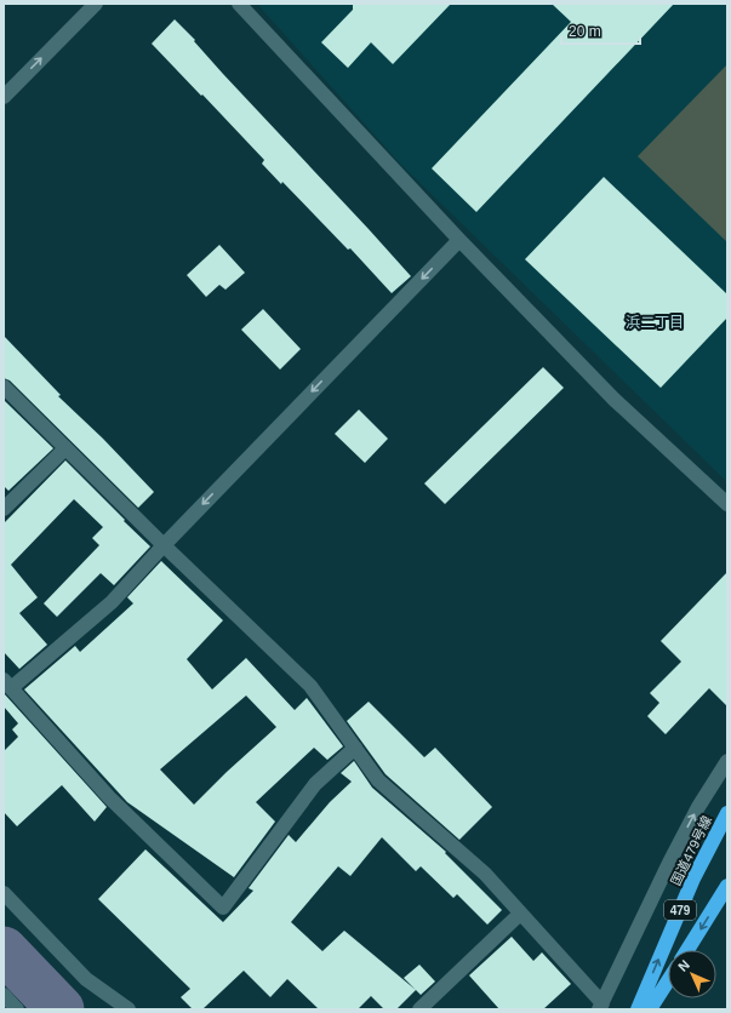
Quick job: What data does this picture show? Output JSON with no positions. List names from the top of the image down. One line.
{"streets":{"highway":["国道479号線","479"]},"districts":["浜二丁目"],"scale_bar":"20 m","north":"top left"}
